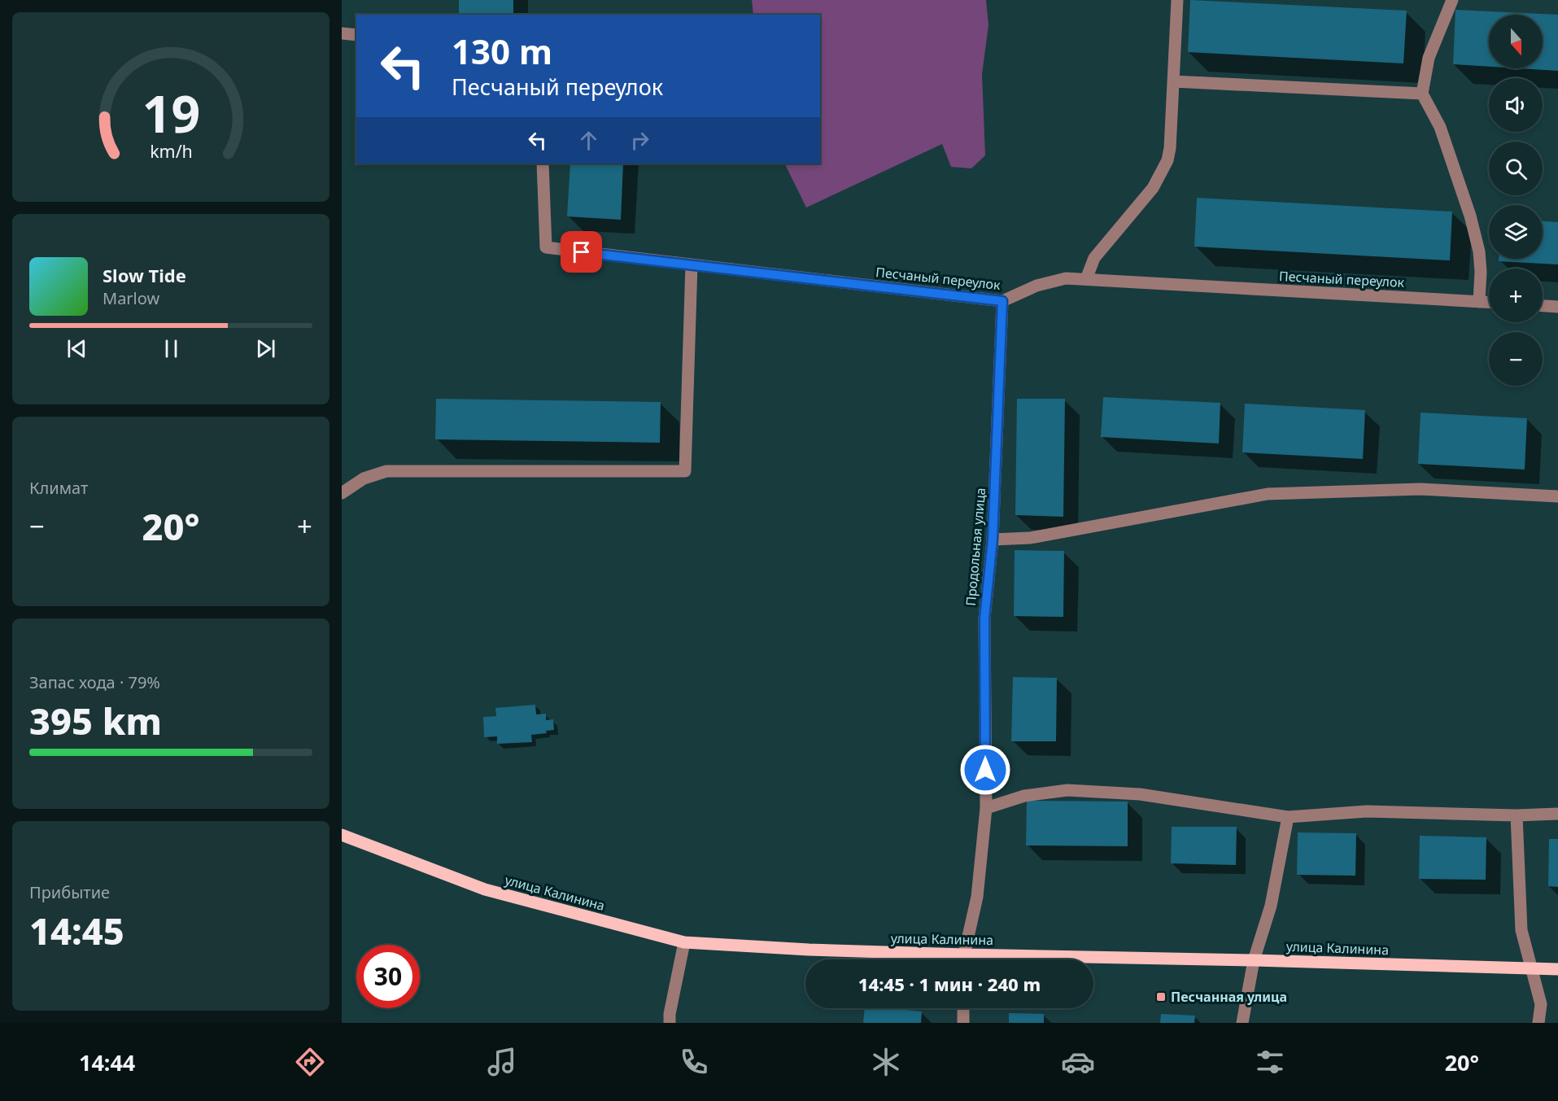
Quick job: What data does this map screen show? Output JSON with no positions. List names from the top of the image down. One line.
{"streets":{"main road":["улица Калинина"],"street":["Песчаный переулок","Продольная улица"]},"crossings":[["Песчаный переулок","Продольная улица"],["Продольная улица","улица Калинина"]],"places":{"transit":["Песчанная улица"]},"north":"bottom","page":{"map_buttons":["+","−"],"turn":["130 m","Песчаный переулок"],"song":["Slow Tide","Marlow"],"tile":["Климат",["Запас хода · 79%","395 km"],["Прибытие","14:45"]],"heat":["−","20°","+"],"limit":"30","trip":"14:45 · 1 мин · 240 m","tabs":["14:44","20°"],"gauge":["19","km/h"]}}
